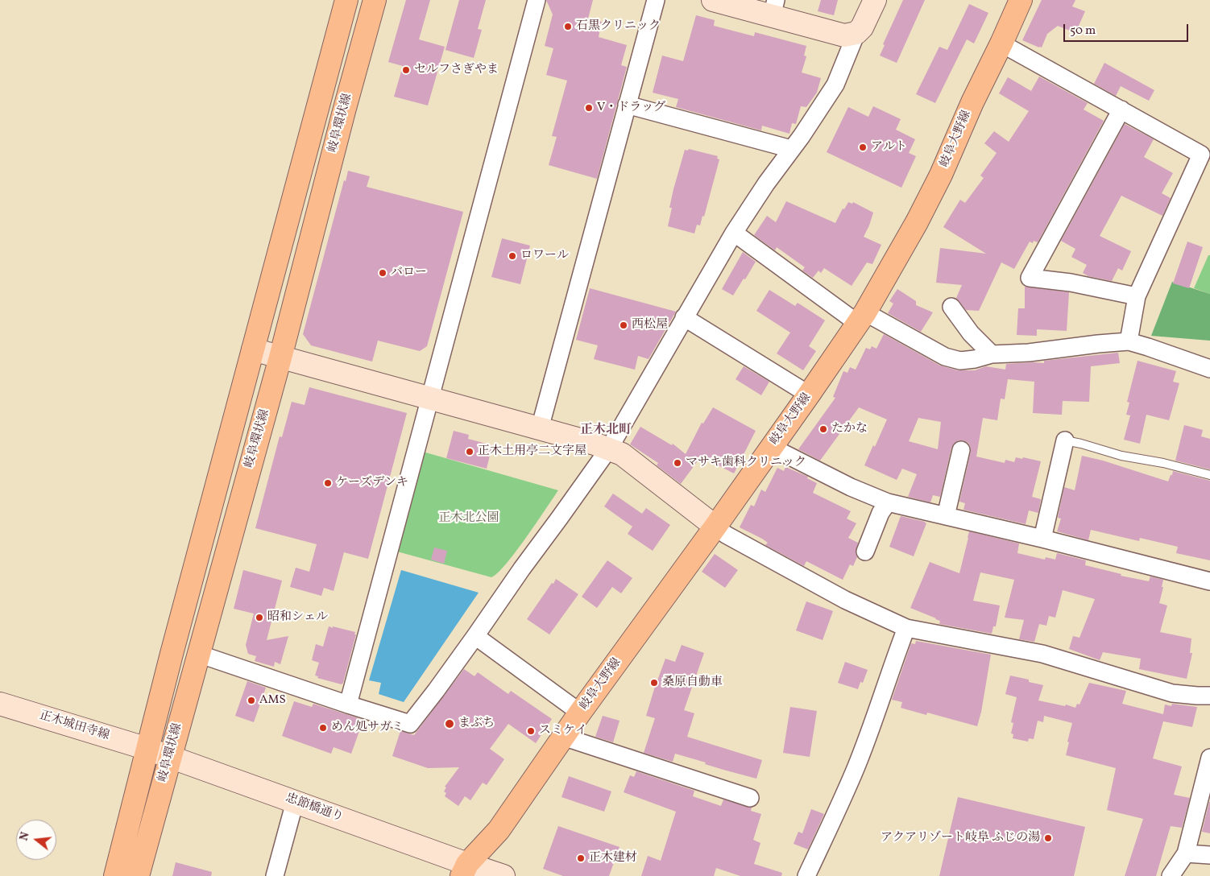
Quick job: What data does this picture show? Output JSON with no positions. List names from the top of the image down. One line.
{"streets":{"main road":["岐阜環状線","岐阜大野線"],"street":["正木城田寺線","忠節橋通り"]},"crossings":[["岐阜環状線","正木城田寺線"],["岐阜環状線","忠節橋通り"],["岐阜大野線","忠節橋通り"],["正木城田寺線","忠節橋通り"]],"districts":["正木北町"],"parks":["正木北公園"],"places":["石黒クリニック","セルフさぎやま","V・ドラッグ","アルト","ロワール","バロー","西松屋","たかな","正木土用亭二文字屋","マサキ歯科クリニック","ケーズデンキ","昭和シェル","桑原自動車","AMS","まぶち","めん処サガミ","スミケイ","アクアリゾート岐阜 ふじの湯","正木建材"],"scale_bar":"50 m","north":"left"}
